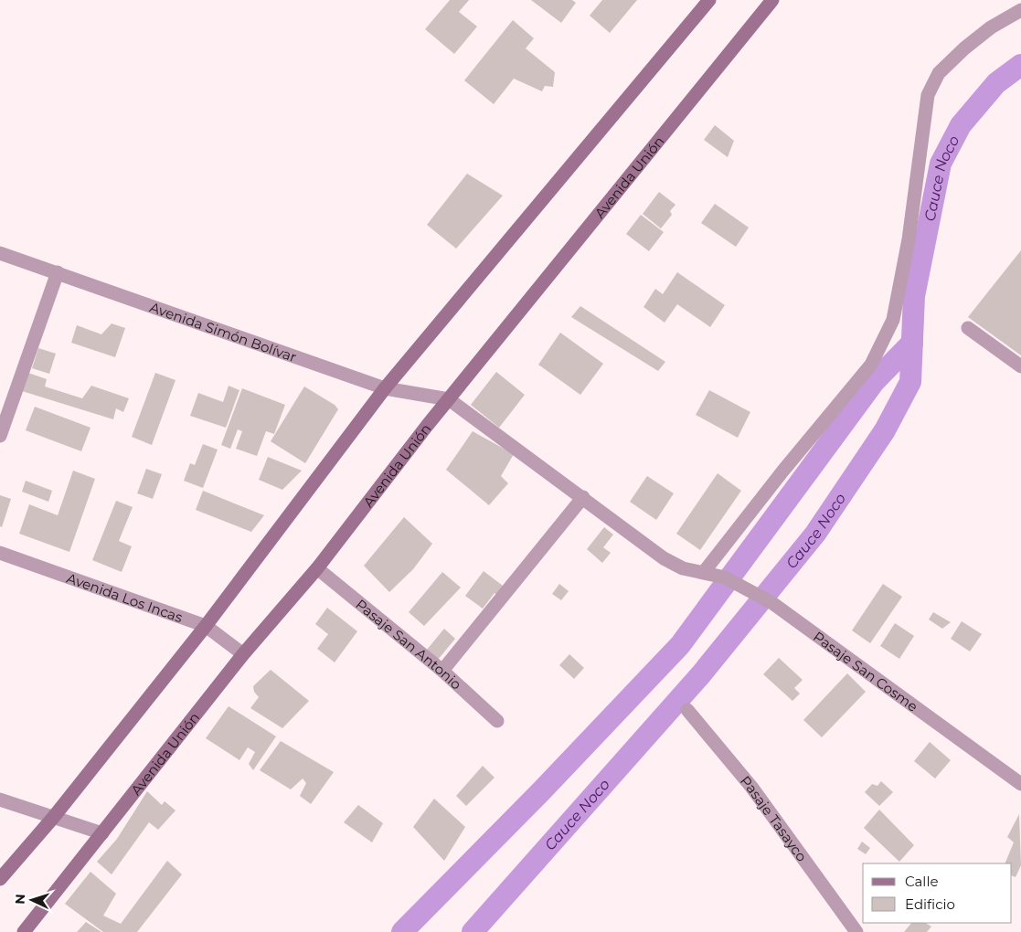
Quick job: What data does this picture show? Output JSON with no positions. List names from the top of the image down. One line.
{"streets":{"main road":["Avenida Unión"],"street":["Avenida Simón Bolívar","Avenida Los Incas","Pasaje San Antonio","Pasaje San Cosme","Pasaje Tasayco"]},"crossings":[["Avenida Unión","Avenida Simón Bolívar"],["Avenida Unión","Avenida Los Incas"],["Avenida Unión","Pasaje San Antonio"],["Avenida Unión","Pasaje San Cosme"],["Avenida Simón Bolívar","Pasaje San Cosme"]],"water":["Cauce Noco"],"legend":["Calle","Edificio"],"north":"left"}
